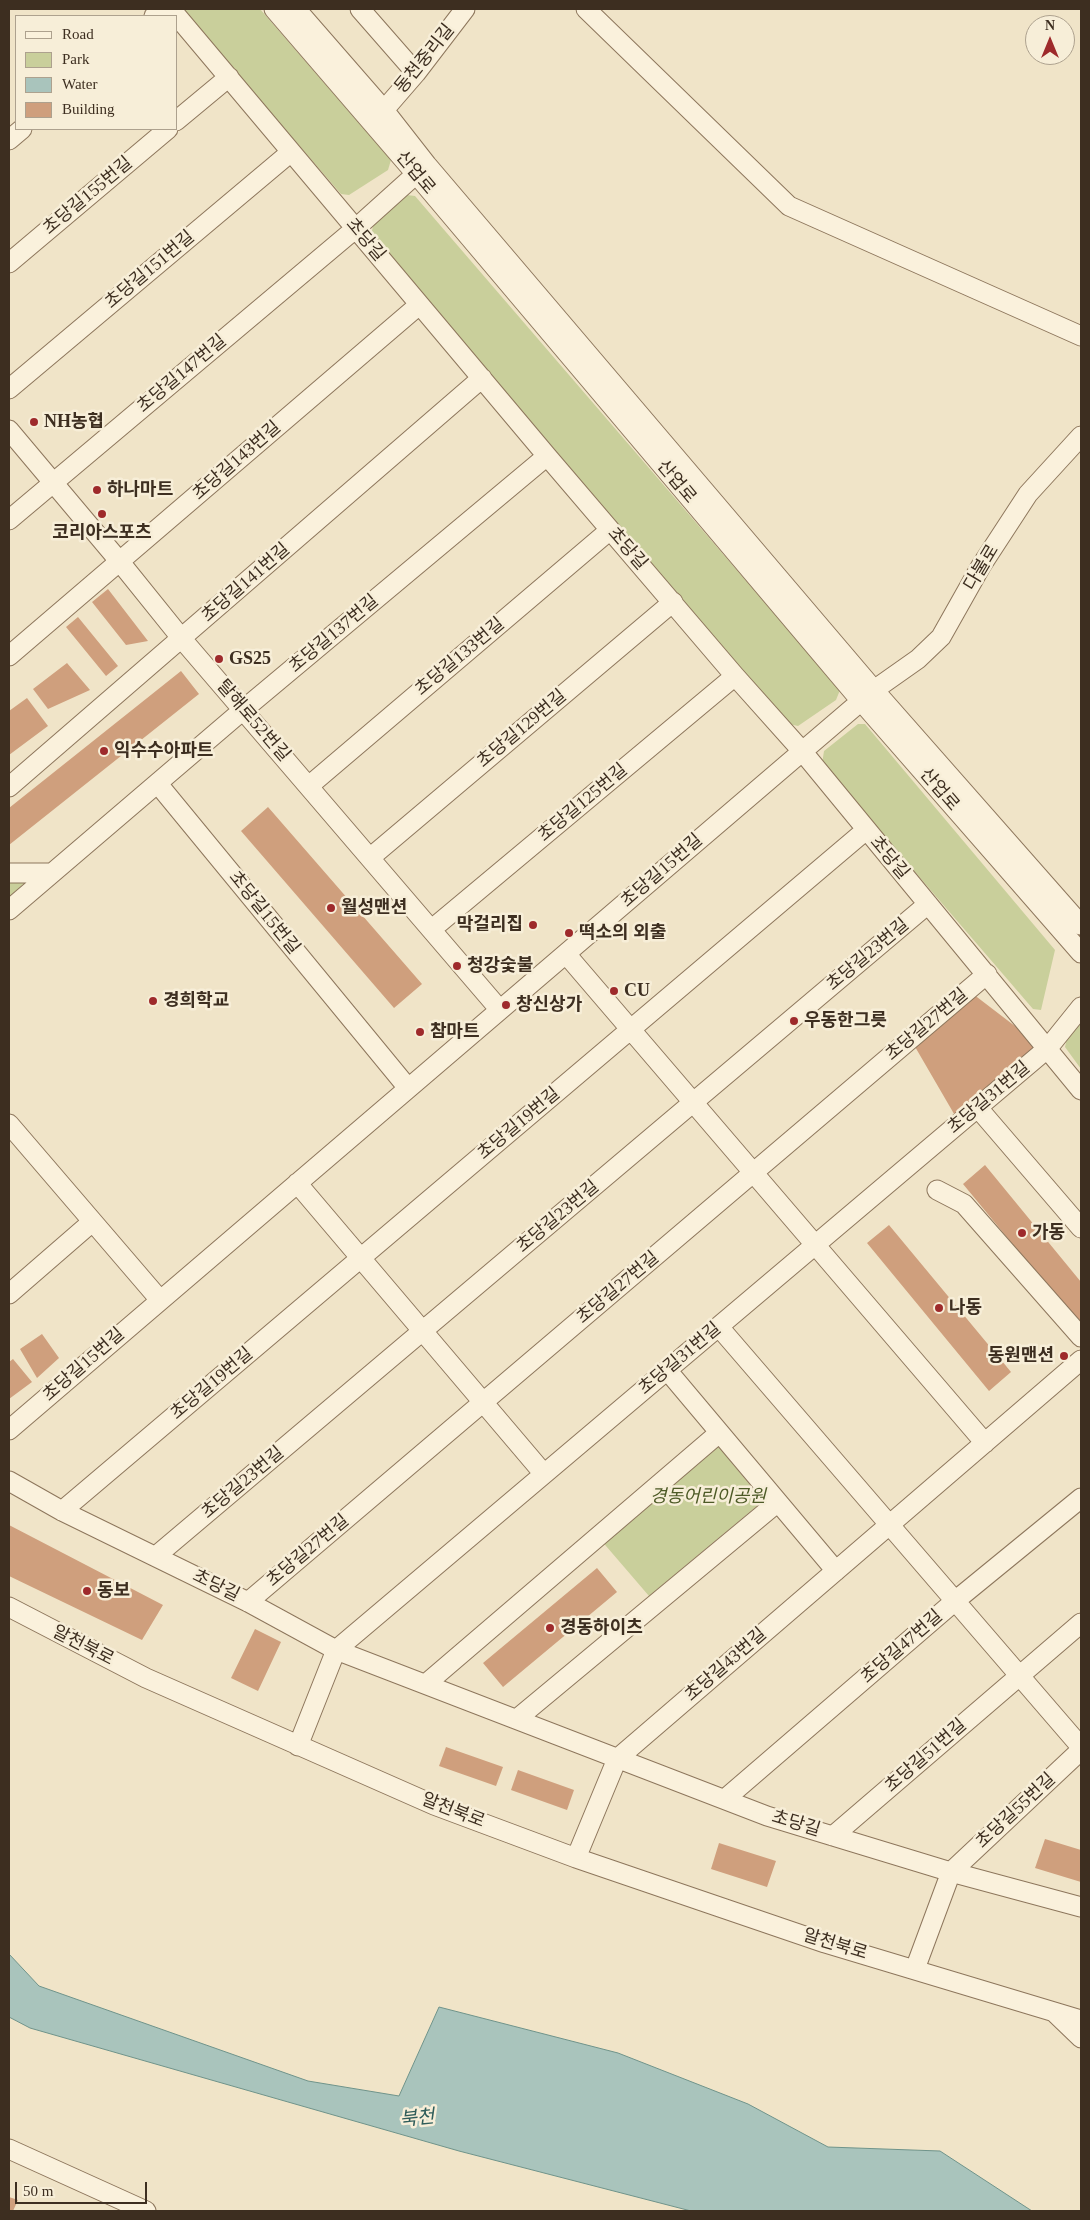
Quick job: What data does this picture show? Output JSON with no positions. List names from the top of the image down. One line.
{"streets":{"street":["동천중리길","산업로","초당길155번길","초당길","초당길151번길","초당길147번길","초당길143번길","다불로","초당길141번길","초당길137번길","초당길133번길","탈해로52번길","초당길129번길","초당길125번길","초당길15번길","초당길23번길","초당길27번길","초당길31번길","초당길19번길","알천북로","초당길47번길","초당길43번길","초당길51번길","초당길55번길"]},"crossings":[["동천중리길","산업로"],["산업로","초당길147번길"],["산업로","다불로"],["초당길","초당길151번길"],["초당길","초당길147번길"],["초당길","초당길143번길"],["초당길","다불로"],["초당길","초당길141번길"],["초당길","초당길137번길"],["초당길","초당길133번길"],["초당길","초당길129번길"],["초당길","초당길125번길"],["초당길","초당길15번길"],["초당길","초당길23번길"],["초당길","초당길27번길"],["초당길","초당길31번길"],["초당길","초당길19번길"],["초당길","초당길47번길"],["초당길","초당길43번길"],["초당길","초당길51번길"],["초당길","초당길55번길"],["초당길147번길","탈해로52번길"],["초당길143번길","탈해로52번길"],["다불로","초당길15번길"],["초당길141번길","탈해로52번길"],["초당길137번길","탈해로52번길"],["초당길137번길","초당길15번길"],["초당길133번길","탈해로52번길"],["탈해로52번길","초당길129번길"],["탈해로52번길","초당길125번길"],["탈해로52번길","초당길15번길"],["초당길51번길","초당길55번길"]],"water":["북천"],"parks":["경동어린이공원"],"places":["NH농협","하나마트","코리아스포츠","GS25","익수수아파트","월성맨션","막걸리집","떡소의 외출","청강숯불","CU","경희학교","창신상가","우동한그릇","참마트","가동","나동","동원맨션","동보","경동하이츠"],"legend":["Road","Park","Water","Building"],"scale_bar":"50 m","north":"top"}
